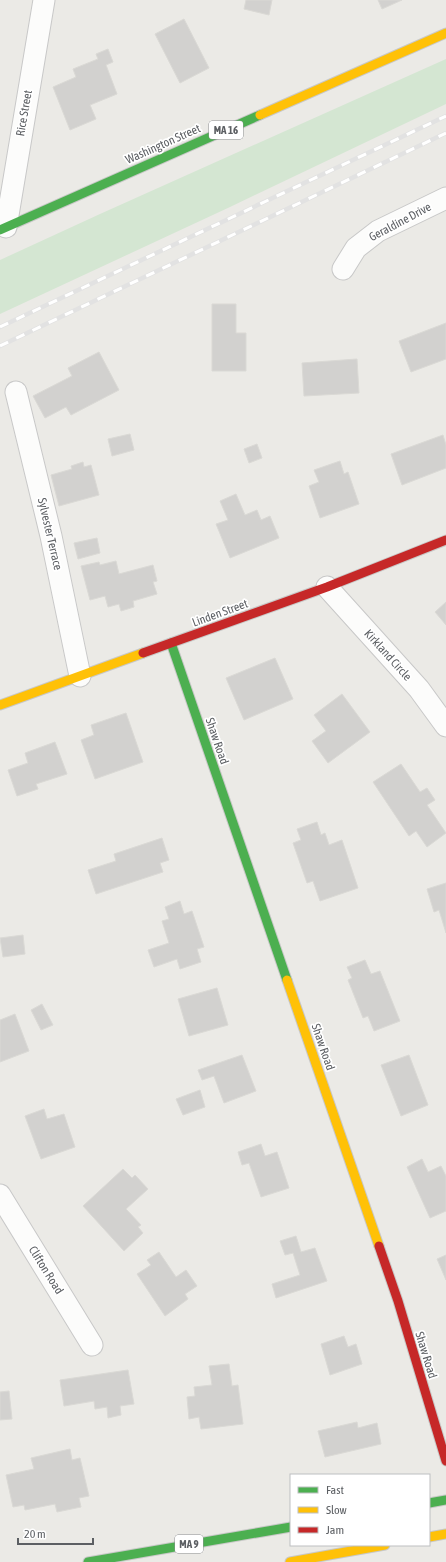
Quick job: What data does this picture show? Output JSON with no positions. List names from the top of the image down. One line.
{"streets":{"main road":["MA 16","Washington Street","Linden Street","Shaw Road","MA 9"],"street":["Rice Street","Geraldine Drive","Sylvester Terrace","Kirkland Circle","Clifton Road"]},"crossings":[["Rice Street","Washington Street"],["Sylvester Terrace","Linden Street"],["Linden Street","Kirkland Circle"],["Linden Street","Shaw Road"]],"legend":["Fast","Slow","Jam"],"scale_bar":"20 m"}
